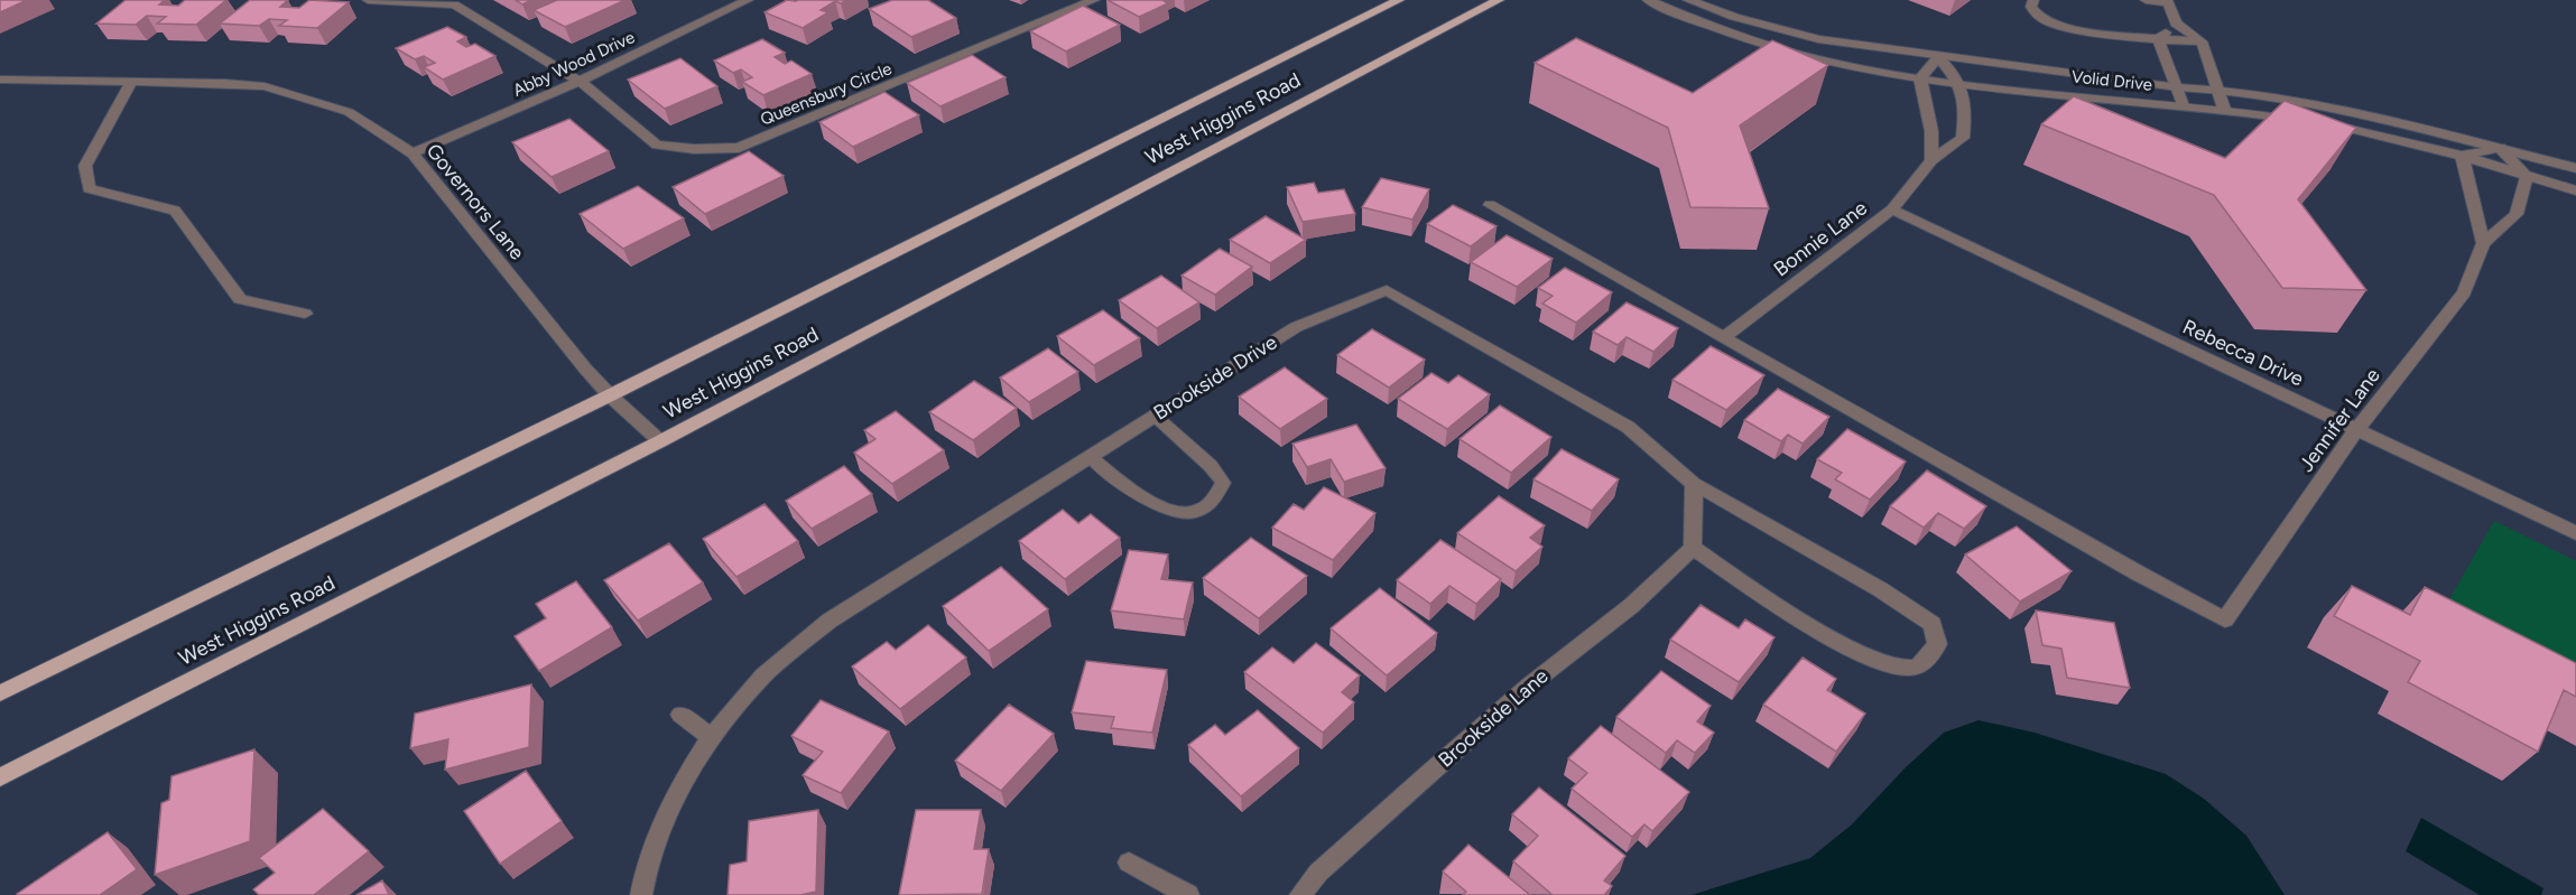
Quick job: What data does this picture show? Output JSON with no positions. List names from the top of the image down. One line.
{"streets":{"main road":["West Higgins Road"],"street":["Abby Wood Drive","Volid Drive","Queensbury Circle","Governors Lane","Bonnie Lane","Rebecca Drive","Brookside Drive","Jennifer Lane","Brookside Lane"]},"crossings":[["Abby Wood Drive","Queensbury Circle"],["Abby Wood Drive","Governors Lane"],["Volid Drive","Bonnie Lane"],["Volid Drive","Jennifer Lane"],["West Higgins Road","Governors Lane"],["Bonnie Lane","Rebecca Drive"],["Bonnie Lane","Jennifer Lane"],["Rebecca Drive","Jennifer Lane"]]}
